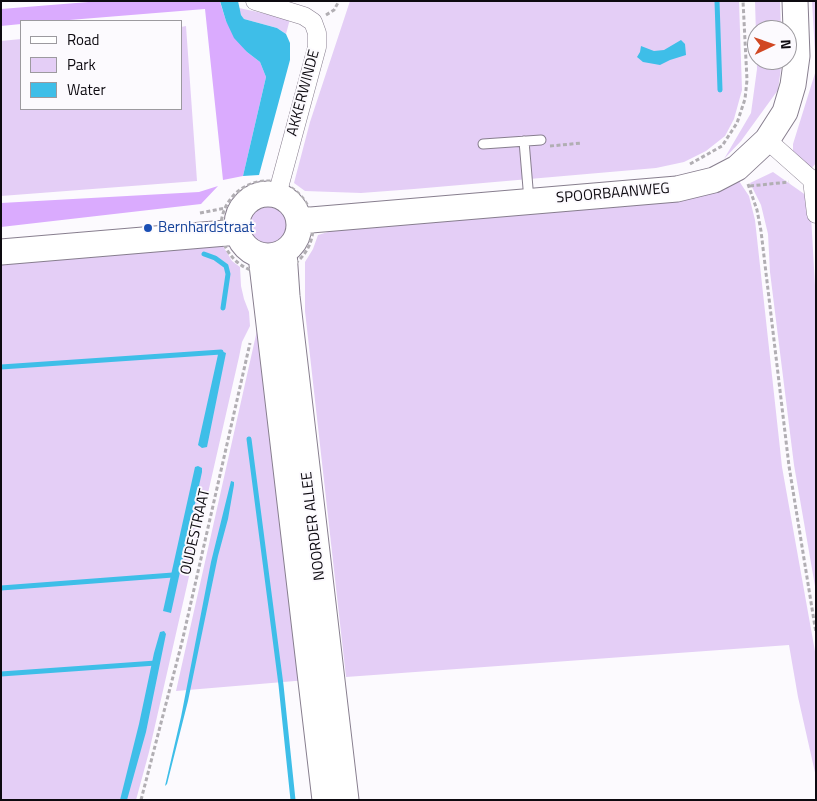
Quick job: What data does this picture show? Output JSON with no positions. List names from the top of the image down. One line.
{"streets":{"street":["AKKERWINDE","SPOORBAANWEG","NOORDER ALLEE"],"path":["OUDESTRAAT"]},"crossings":[["AKKERWINDE","SPOORBAANWEG"],["AKKERWINDE","NOORDER ALLEE"],["SPOORBAANWEG","NOORDER ALLEE"]],"places":["Bernhardstraat"],"legend":["Road","Park","Water"],"north":"right"}
